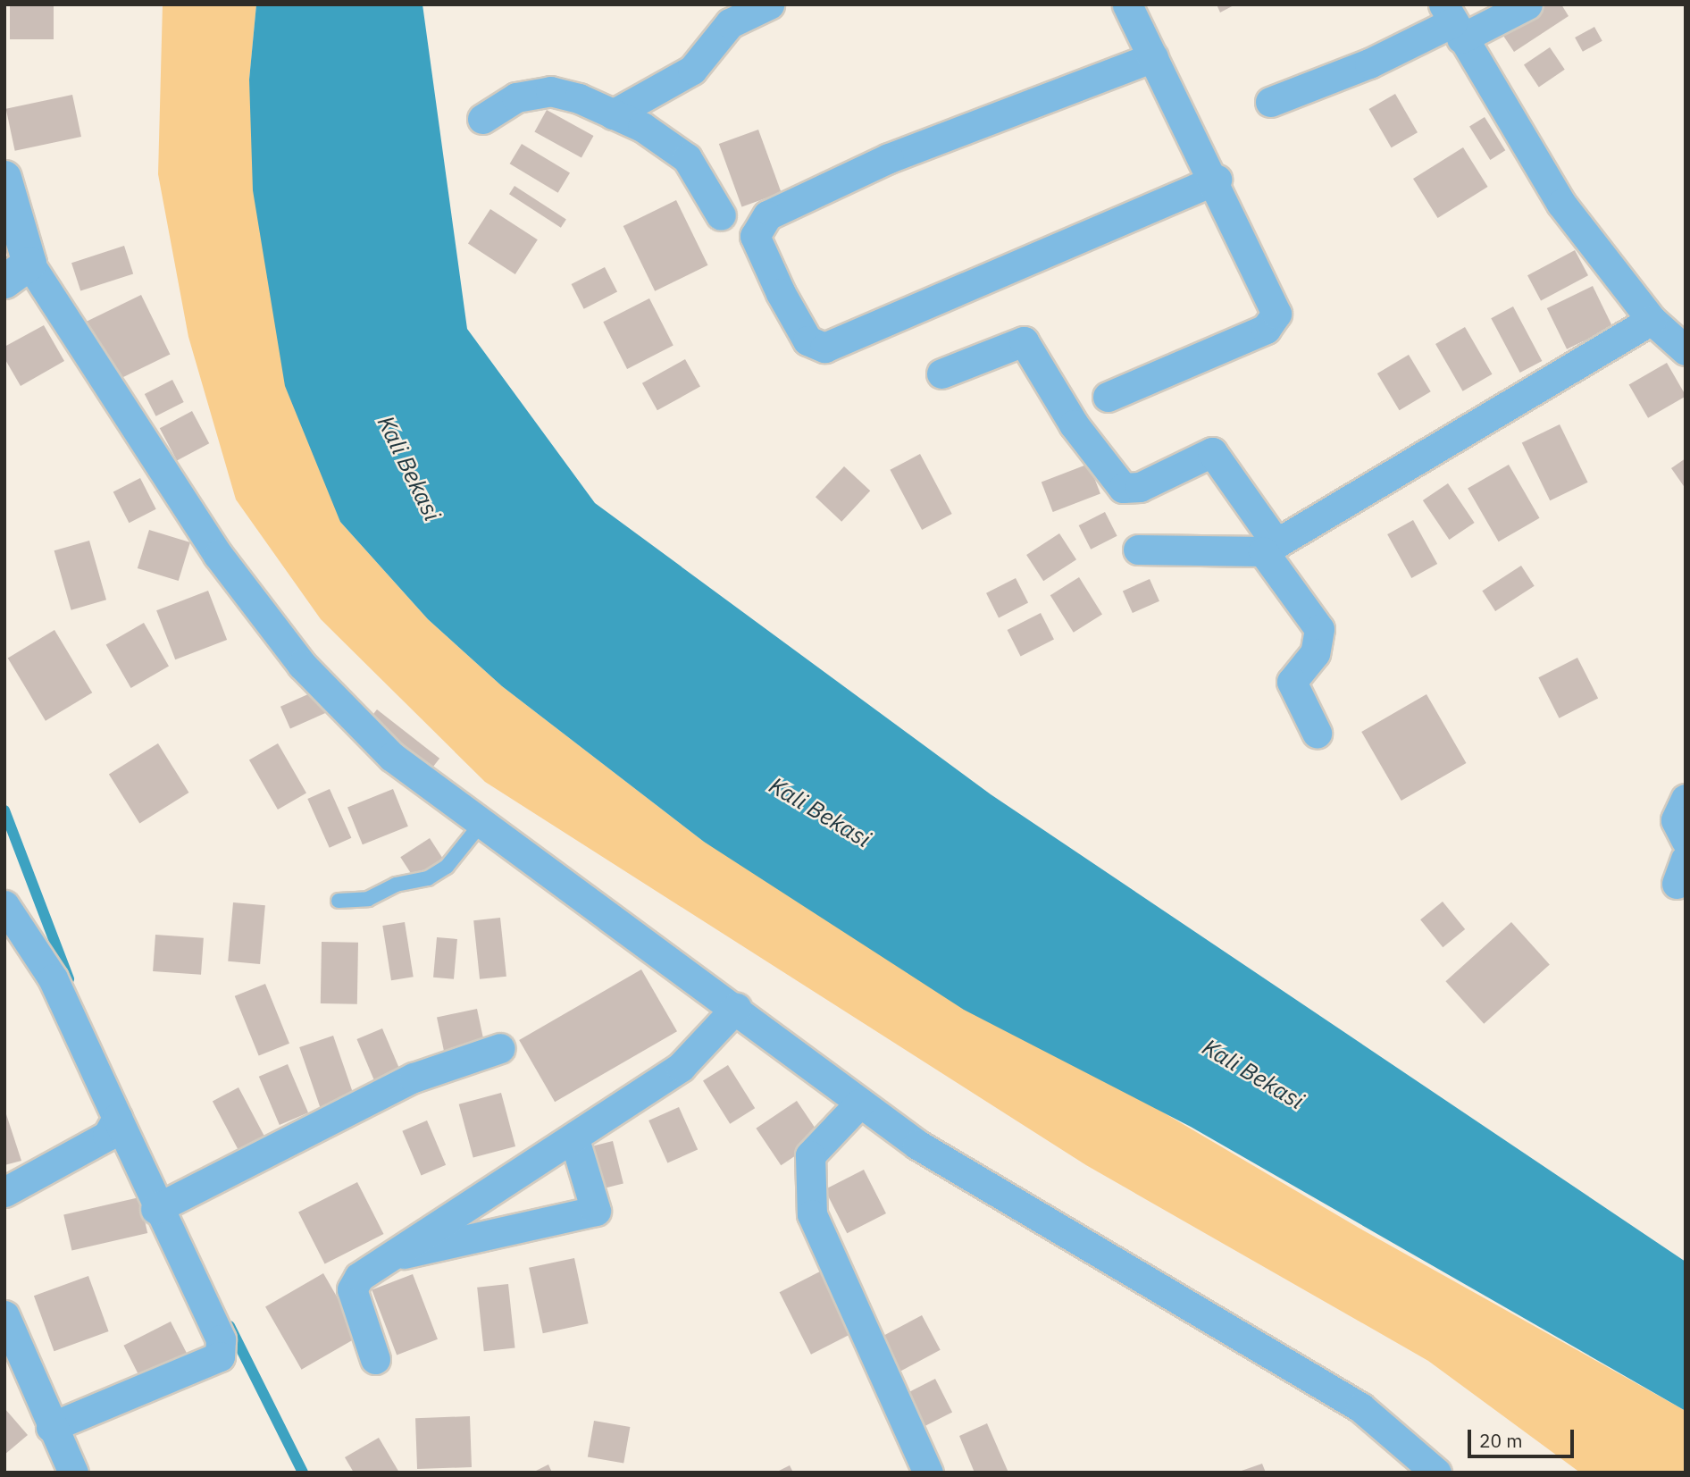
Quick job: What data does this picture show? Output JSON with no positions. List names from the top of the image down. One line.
{"water":["Kali Bekasi"],"scale_bar":"20 m"}
